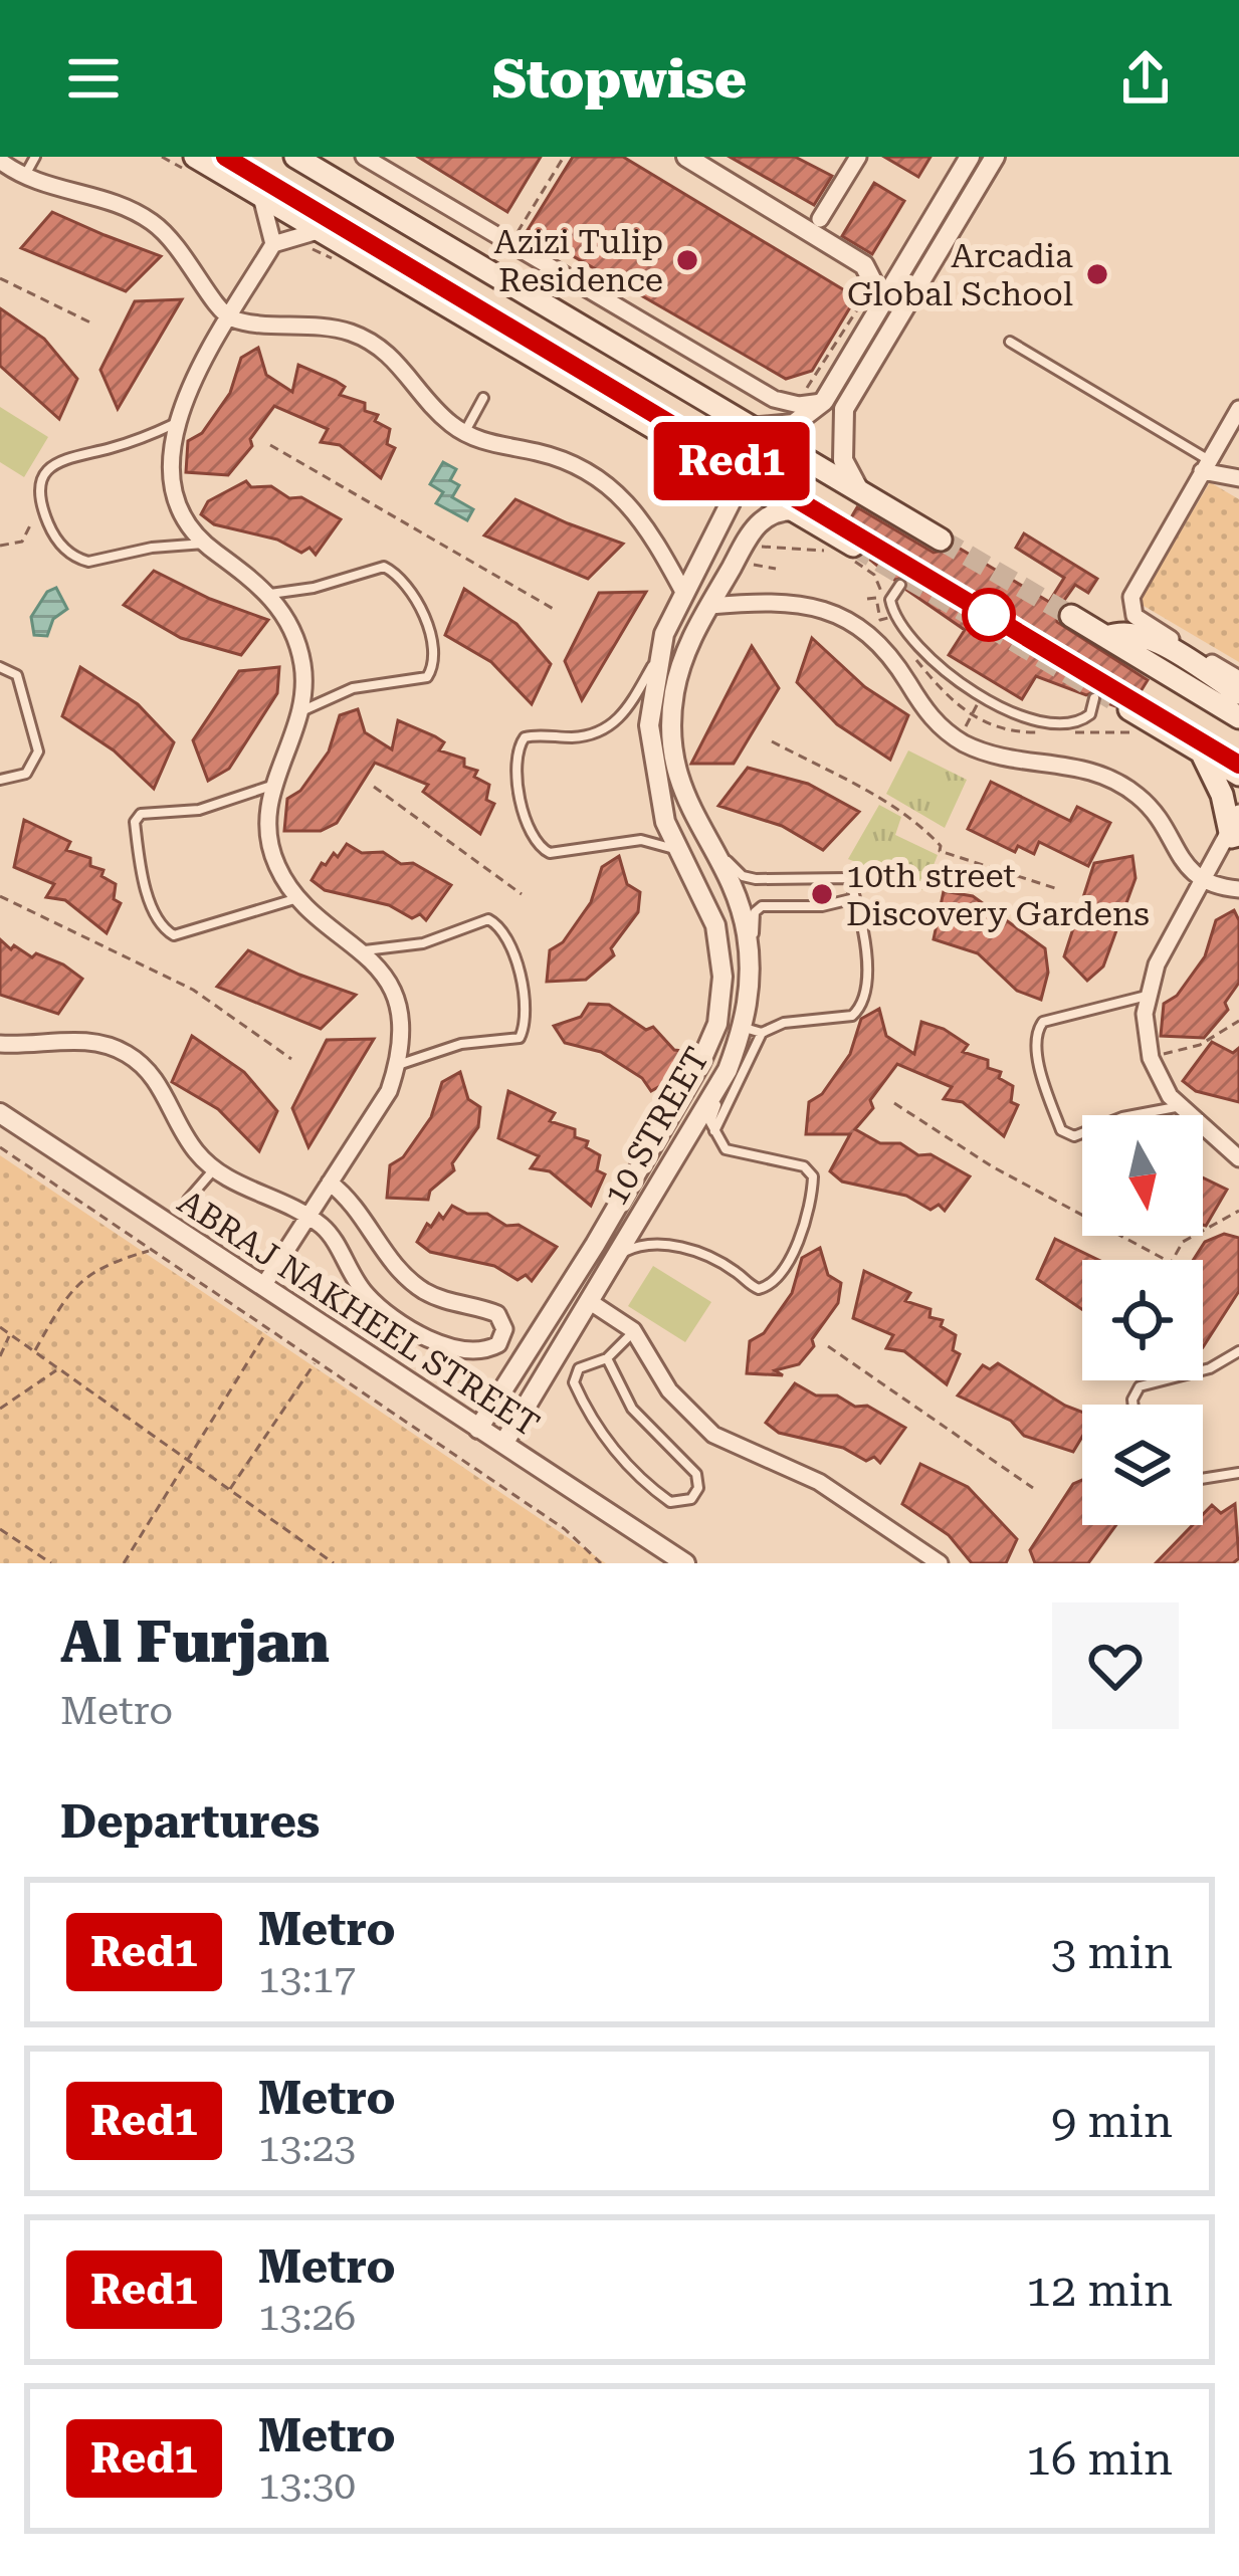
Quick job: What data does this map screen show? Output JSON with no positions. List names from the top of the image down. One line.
{"streets":{"street":["10 STREET","ABRAJ NAKHEEL STREET"]},"crossings":[["10 STREET","ABRAJ NAKHEEL STREET"]],"places":["Azizi Tulip Residence","Arcadia Global School","10th street Discovery Gardens"],"lines":["metro line Red1"],"north":"bottom","page":{"header":"Stopwise","on_map":"Red1","heading":[["Al Furjan","Metro"],"Departures"],"list":[{"mark":"Red1","name":"Metro","note":"13:17","value":"3 min"},{"mark":"Red1","name":"Metro","note":"13:23","value":"9 min"},{"mark":"Red1","name":"Metro","note":"13:26","value":"12 min"},{"mark":"Red1","name":"Metro","note":"13:30","value":"16 min"}]}}
